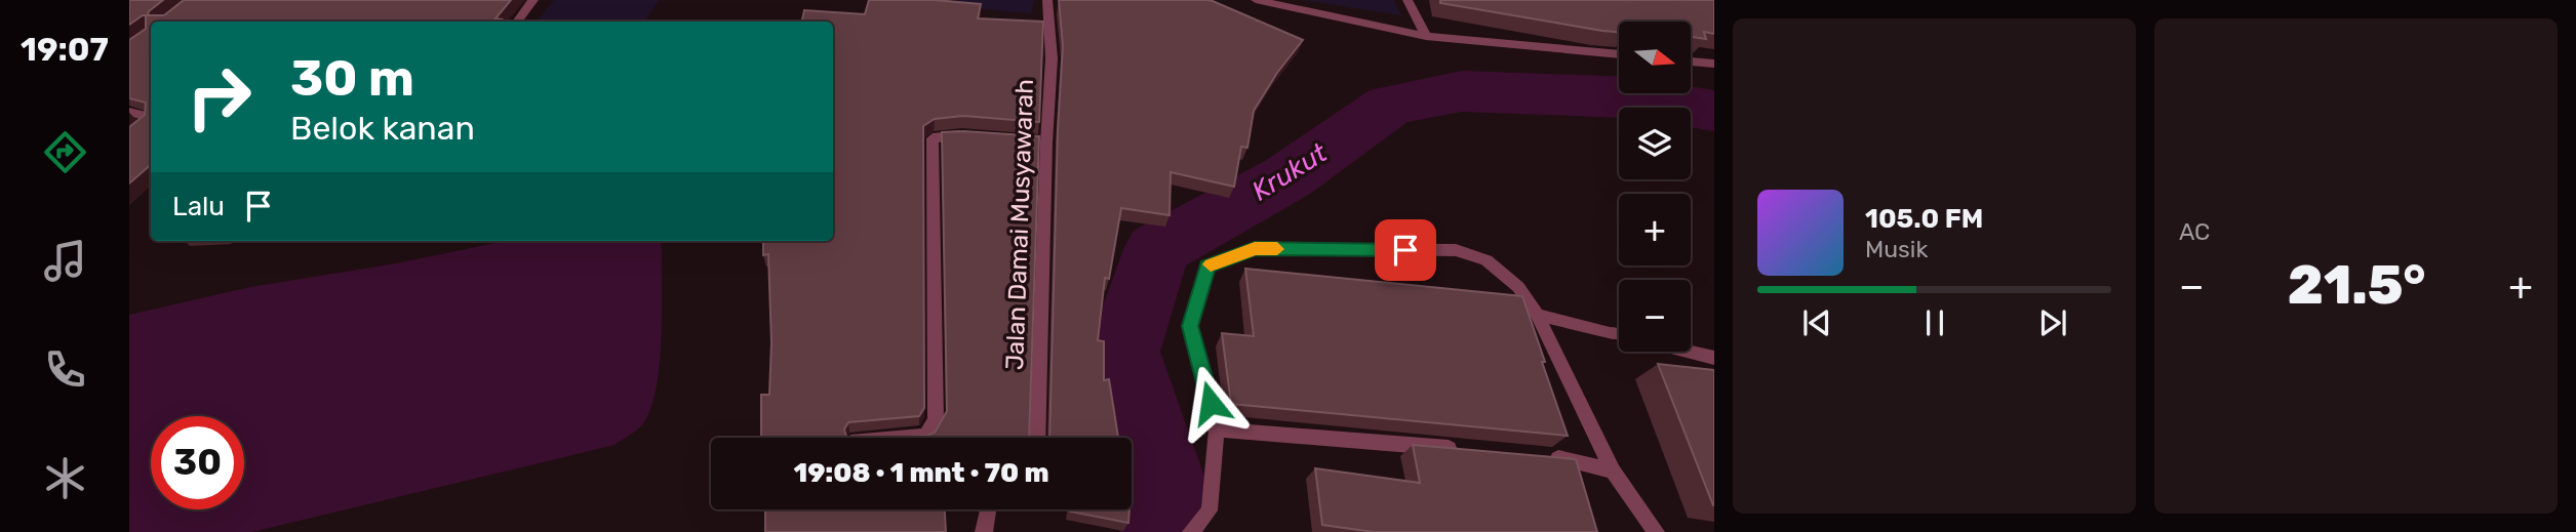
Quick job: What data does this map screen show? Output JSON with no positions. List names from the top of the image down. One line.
{"streets":{"street":["Jalan Damai Musyawarah"]},"water":["Krukut"],"north":"right","page":{"tabs":"19:07","tile":"AC","map_buttons":["+","−"],"turn":["30 m","Belok kanan"],"then":"Lalu","song":["105.0 FM","Musik"],"heat":["−","21.5°","+"],"limit":"30","trip":"19:08 · 1 mnt · 70 m"}}
